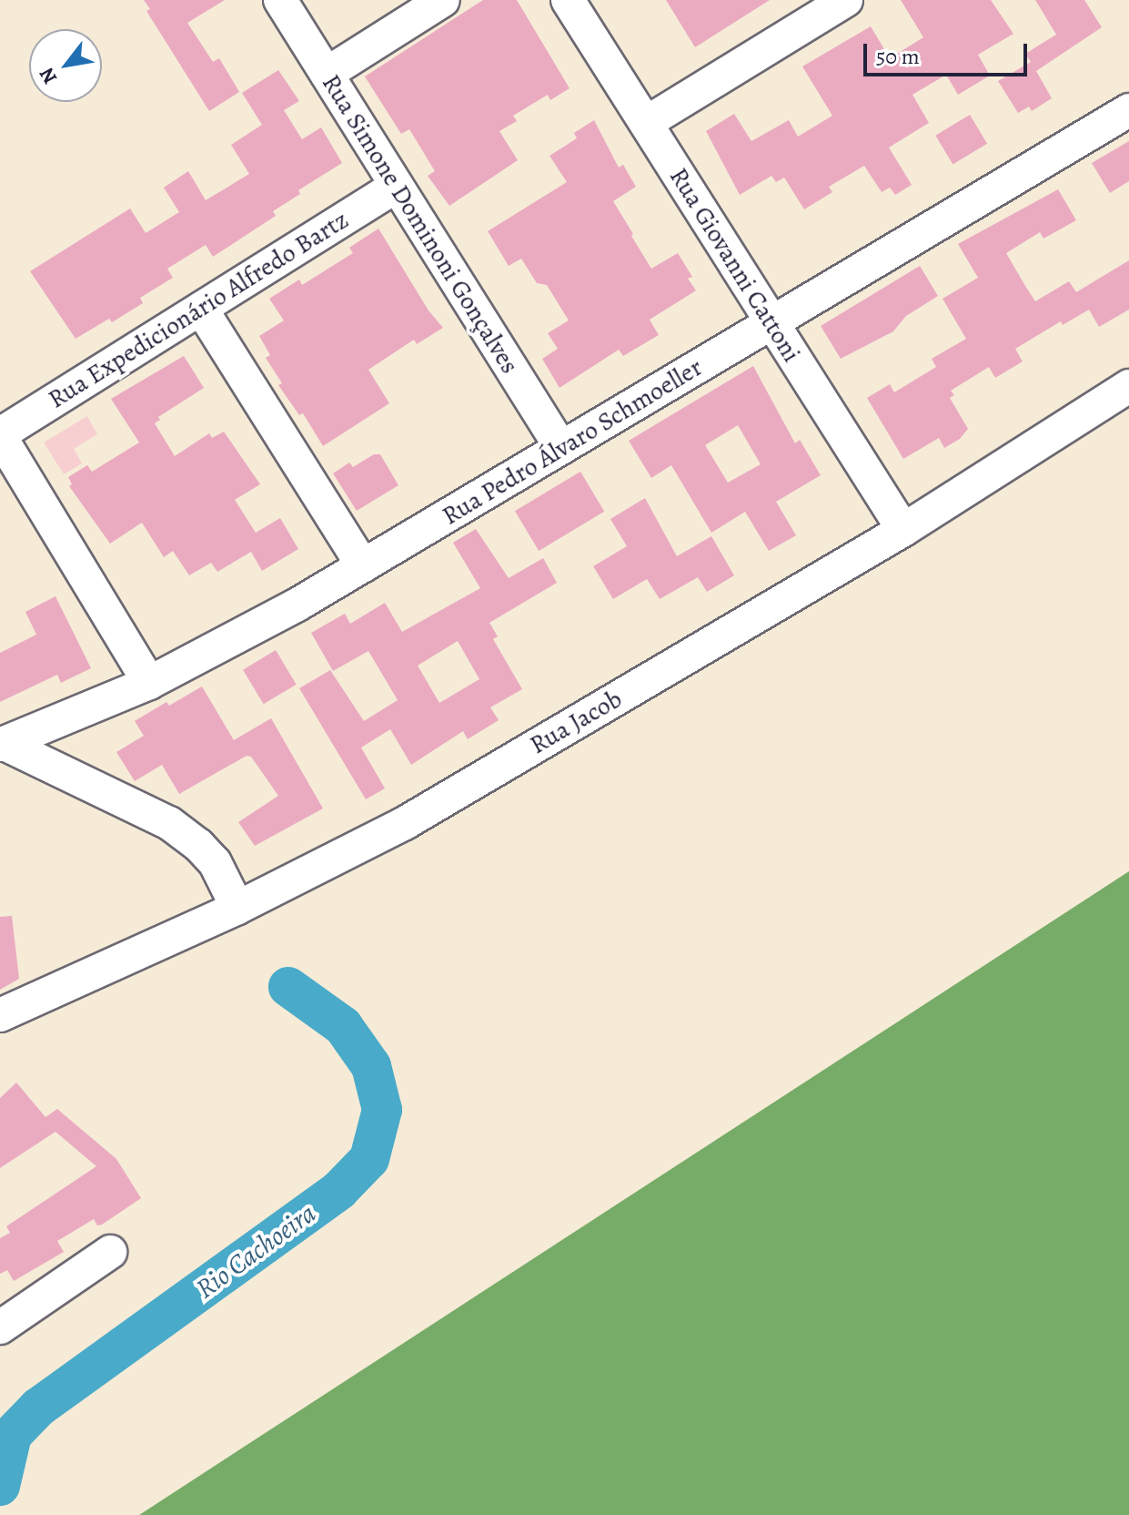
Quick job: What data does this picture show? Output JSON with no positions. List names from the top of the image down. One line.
{"streets":{"street":["Rua Simone Dominoni Gonçalves","Rua Giovanni Cattoni","Rua Expedicionário Alfredo Bartz","Rua Pedro Álvaro Schmoeller","Rua Jacob"]},"crossings":[["Rua Simone Dominoni Gonçalves","Rua Expedicionário Alfredo Bartz"],["Rua Simone Dominoni Gonçalves","Rua Pedro Álvaro Schmoeller"],["Rua Giovanni Cattoni","Rua Pedro Álvaro Schmoeller"],["Rua Giovanni Cattoni","Rua Jacob"]],"water":["Rio Cachoeira"],"scale_bar":"50 m","north":"bottom left"}
